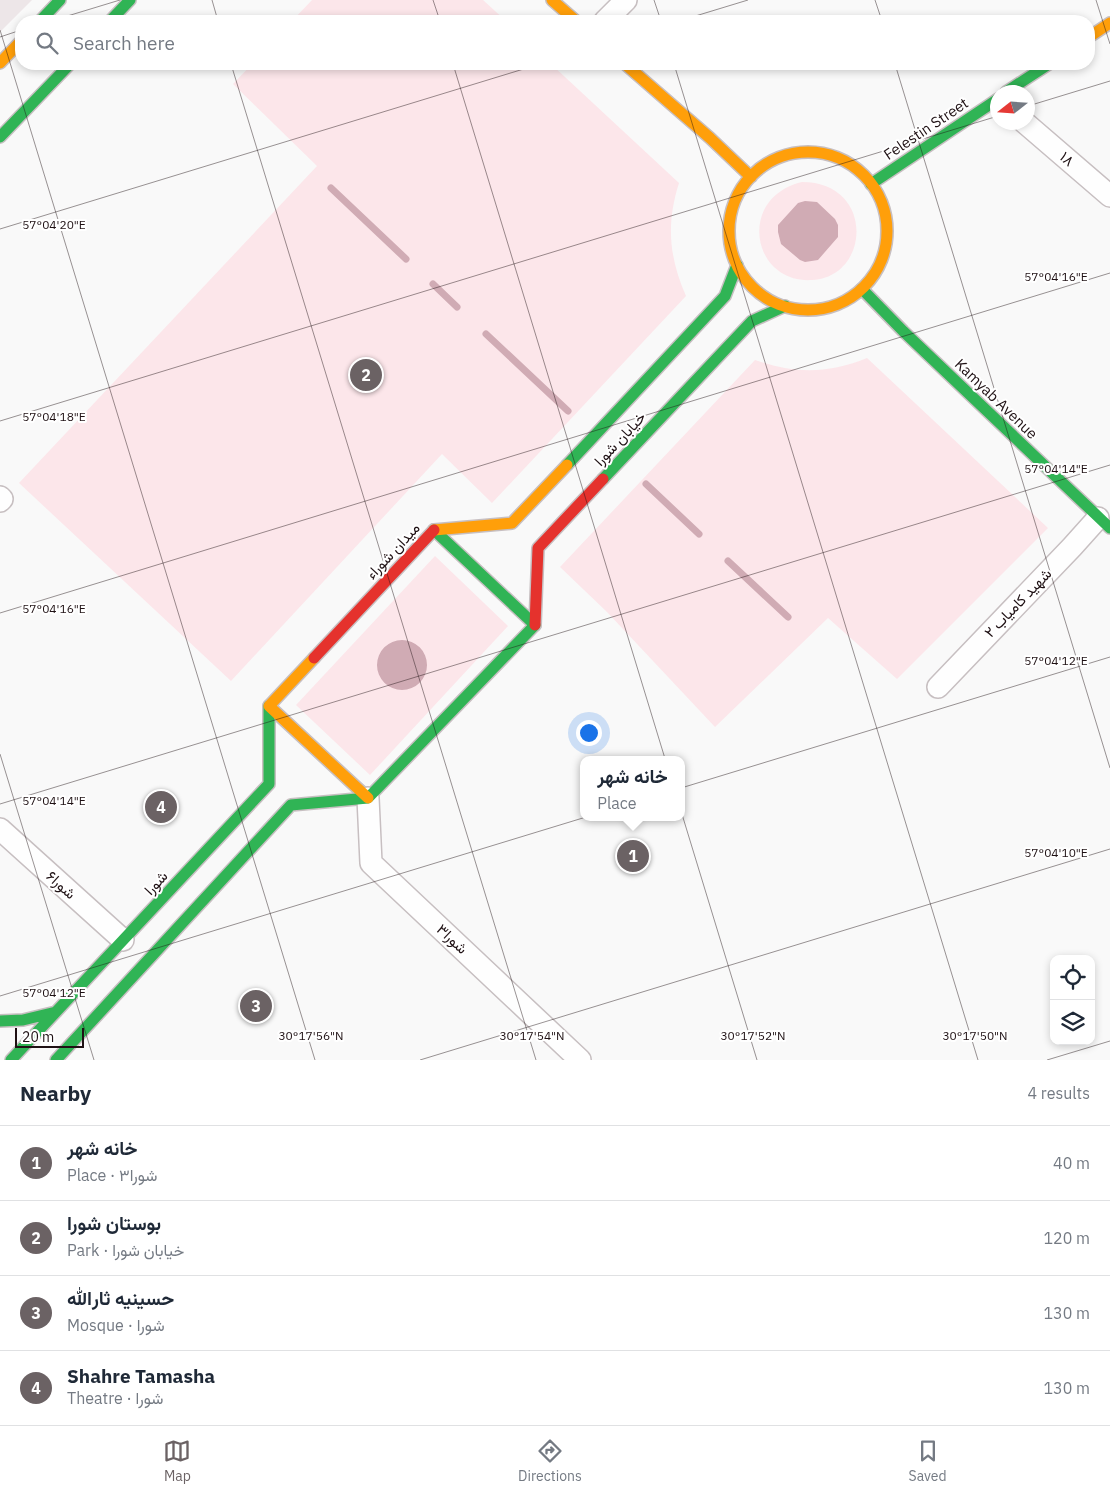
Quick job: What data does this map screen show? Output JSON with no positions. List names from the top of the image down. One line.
{"streets":{"main road":["Felestin Street","Kamyab Avenue","خیابان شورا","میدان شوراء","شورا"],"street":["۱۸","شهید کامیاب ۲","شورا۶","شورا۳"]},"crossings":[["Felestin Street","Kamyab Avenue"],["Felestin Street","خیابان شورا"],["Kamyab Avenue","خیابان شورا"],["Kamyab Avenue","شهید کامیاب ۲"],["خیابان شورا","میدان شوراء"],["میدان شوراء","شورا"],["شورا","شورا۶"]],"scale_bar":"20 m","north":"left","page":{"search":"Search here","pins":["2","4","1","3"],"popup":["خانه شهر","Place"],"scale":"20 m","heading":["Nearby","4 results"],"list":[{"mark":"1","name":"خانه شهر","note":"Place · شورا۳","value":"40 m"},{"mark":"2","name":"بوستان شورا","note":"Park · خیابان شورا","value":"120 m"},{"mark":"3","name":"حسینیه ثارالله","note":"Mosque · شورا","value":"130 m"},{"mark":"4","name":"Shahre Tamasha","note":"Theatre · شورا","value":"130 m"}],"nav":["Map","Directions","Saved"]},"coordinates":["57°04'20\"E","57°04'16\"E","57°04'18\"E","57°04'14\"E","57°04'12\"E","57°04'10\"E","30°17'56\"N","30°17'54\"N","30°17'52\"N","30°17'50\"N"]}
